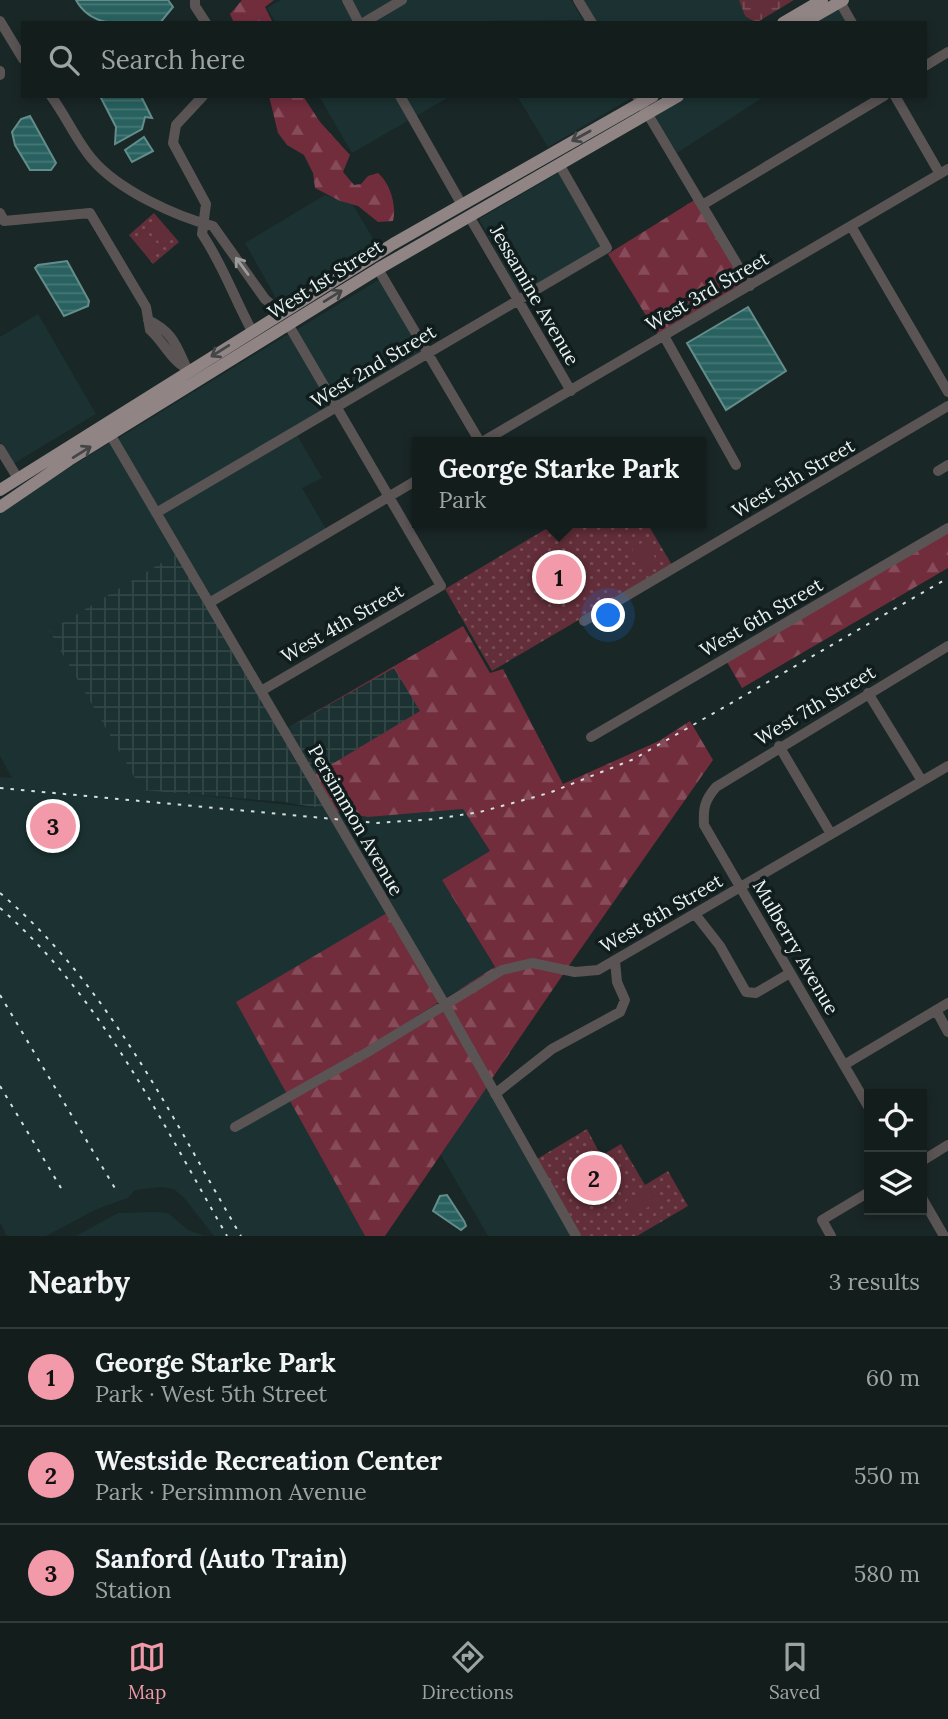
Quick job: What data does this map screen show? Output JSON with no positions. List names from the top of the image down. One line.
{"streets":{"main road":["West 1st Street"],"street":["West 3rd Street","Jessamine Avenue","West 2nd Street","West 5th Street","West 6th Street","West 4th Street","West 7th Street","Persimmon Avenue","West 8th Street","Mulberry Avenue"]},"crossings":[["West 1st Street","Jessamine Avenue"],["West 1st Street","West 2nd Street"],["West 1st Street","Persimmon Avenue"],["West 3rd Street","Jessamine Avenue"],["Jessamine Avenue","West 2nd Street"],["West 2nd Street","Persimmon Avenue"],["West 4th Street","Persimmon Avenue"],["West 7th Street","Mulberry Avenue"],["Persimmon Avenue","West 8th Street"],["West 8th Street","Mulberry Avenue"]],"page":{"search":"Search here","popup":["George Starke Park","Park"],"pins":["1","3","2"],"heading":["Nearby","3 results"],"list":[{"mark":"1","name":"George Starke Park","note":"Park · West 5th Street","value":"60 m"},{"mark":"2","name":"Westside Recreation Center","note":"Park · Persimmon Avenue","value":"550 m"},{"mark":"3","name":"Sanford (Auto Train)","note":"Station","value":"580 m"}],"nav":["Map","Directions","Saved"]}}
